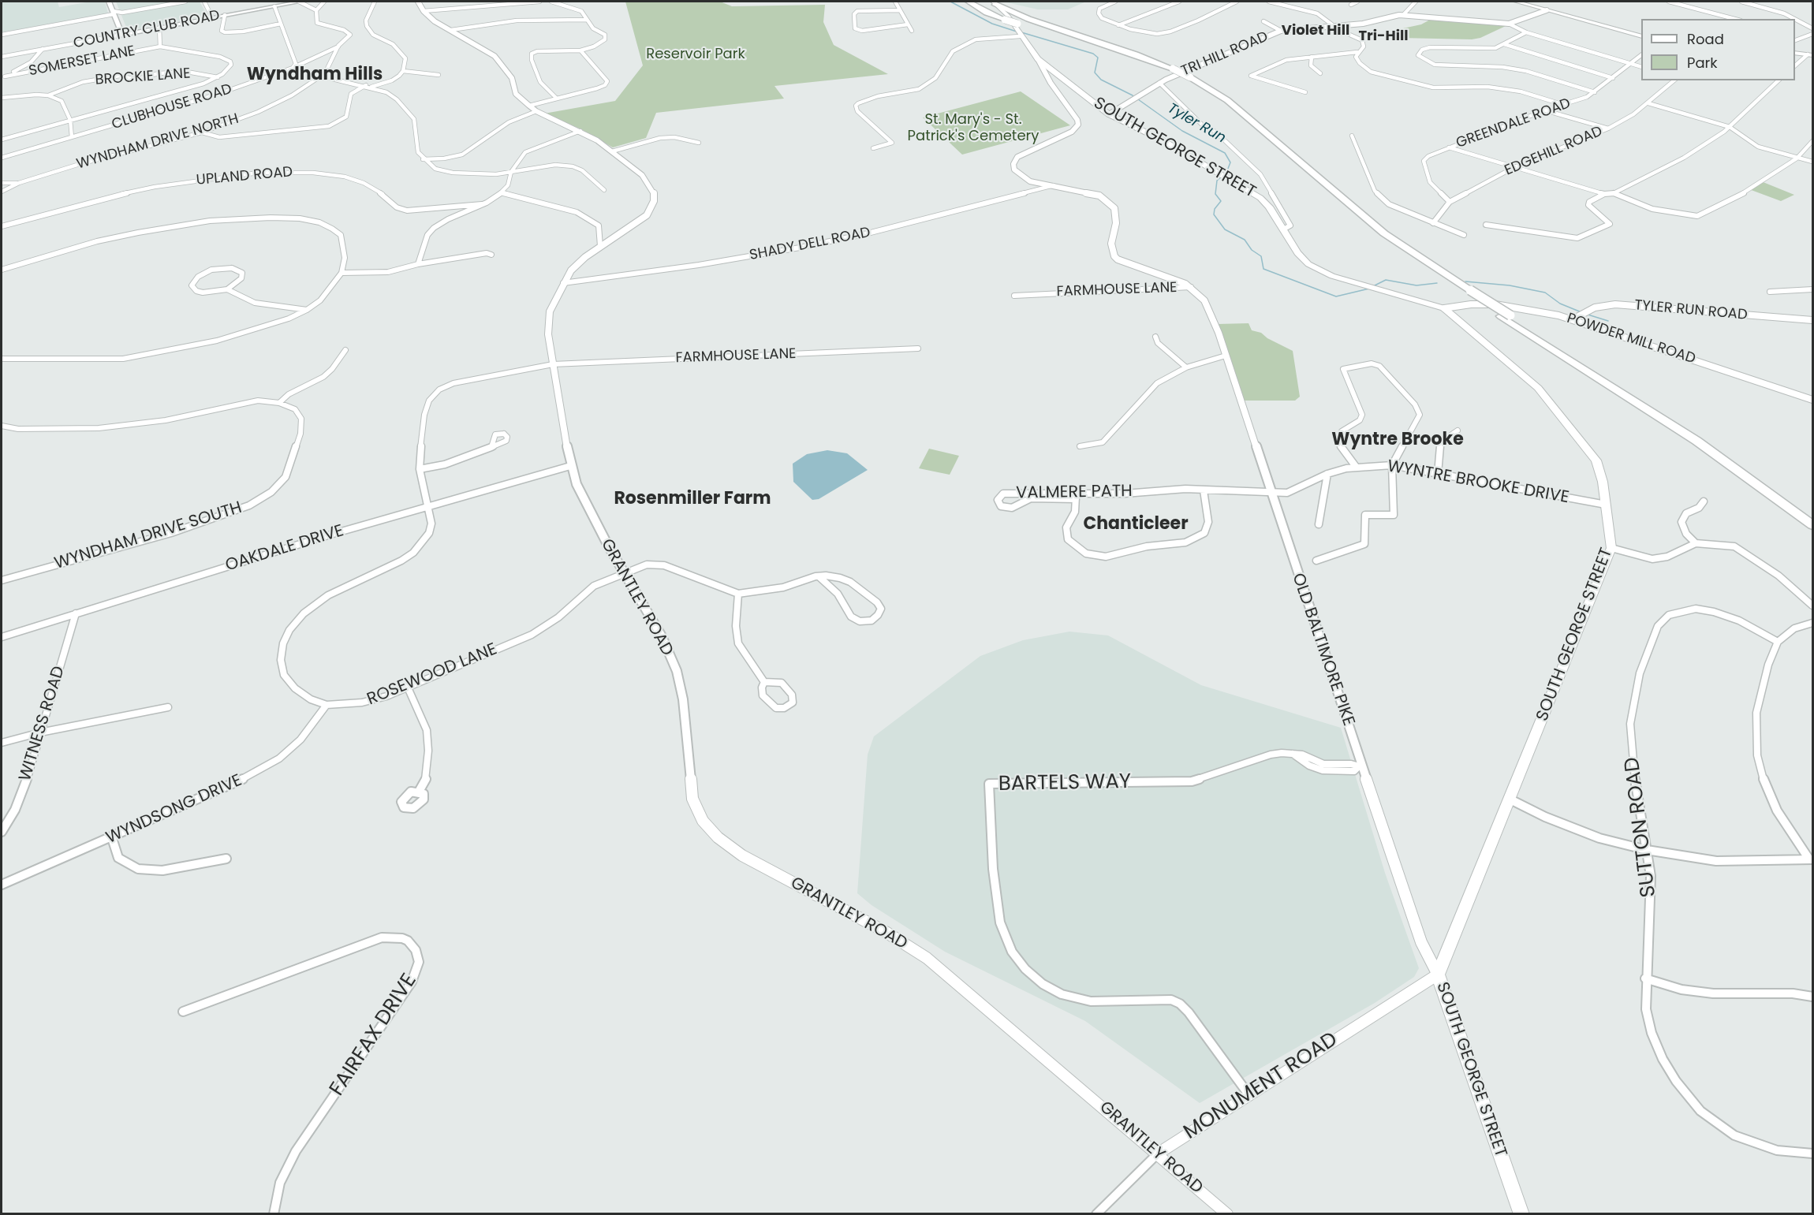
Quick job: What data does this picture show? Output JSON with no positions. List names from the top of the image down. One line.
{"streets":{"main road":["COUNTRY CLUB ROAD","SOUTH GEORGE STREET"],"street":["TRI HILL ROAD","SOMERSET LANE","BROCKIE LANE","CLUBHOUSE ROAD","GREENDALE ROAD","WYNDHAM DRIVE NORTH","EDGEHILL ROAD","UPLAND ROAD","SHADY DELL ROAD","FARMHOUSE LANE","TYLER RUN ROAD","POWDER MILL ROAD","WYNTRE BROOKE DRIVE","VALMERE PATH","WYNDHAM DRIVE SOUTH","OAKDALE DRIVE","GRANTLEY ROAD","OLD BALTIMORE PIKE","ROSEWOOD LANE","WITNESS ROAD","BARTELS WAY","WYNDSONG DRIVE","SUTTON ROAD","FAIRFAX DRIVE","MONUMENT ROAD"]},"crossings":[["COUNTRY CLUB ROAD","WYNDHAM DRIVE NORTH"],["TRI HILL ROAD","SOUTH GEORGE STREET"],["CLUBHOUSE ROAD","WYNDHAM DRIVE NORTH"],["GREENDALE ROAD","EDGEHILL ROAD"],["SOUTH GEORGE STREET","POWDER MILL ROAD"],["SOUTH GEORGE STREET","WYNTRE BROOKE DRIVE"],["SOUTH GEORGE STREET","OLD BALTIMORE PIKE"],["SOUTH GEORGE STREET","MONUMENT ROAD"],["SHADY DELL ROAD","GRANTLEY ROAD"],["FARMHOUSE LANE","GRANTLEY ROAD"],["FARMHOUSE LANE","OLD BALTIMORE PIKE"],["FARMHOUSE LANE","ROSEWOOD LANE"],["TYLER RUN ROAD","POWDER MILL ROAD"],["WYNTRE BROOKE DRIVE","VALMERE PATH"],["WYNTRE BROOKE DRIVE","OLD BALTIMORE PIKE"],["VALMERE PATH","OLD BALTIMORE PIKE"],["OAKDALE DRIVE","GRANTLEY ROAD"],["OAKDALE DRIVE","ROSEWOOD LANE"],["OAKDALE DRIVE","WITNESS ROAD"],["GRANTLEY ROAD","ROSEWOOD LANE"],["GRANTLEY ROAD","MONUMENT ROAD"],["OLD BALTIMORE PIKE","BARTELS WAY"],["OLD BALTIMORE PIKE","MONUMENT ROAD"],["ROSEWOOD LANE","WYNDSONG DRIVE"],["BARTELS WAY","MONUMENT ROAD"]],"districts":["Violet Hill","Tri-Hill","Wyndham Hills","Wyntre Brooke","Rosenmiller Farm","Chanticleer"],"water":["Tyler Run"],"parks":["Reservoir Park","St. Mary's - St. Patrick's Cemetery"],"legend":["Road","Park"]}
